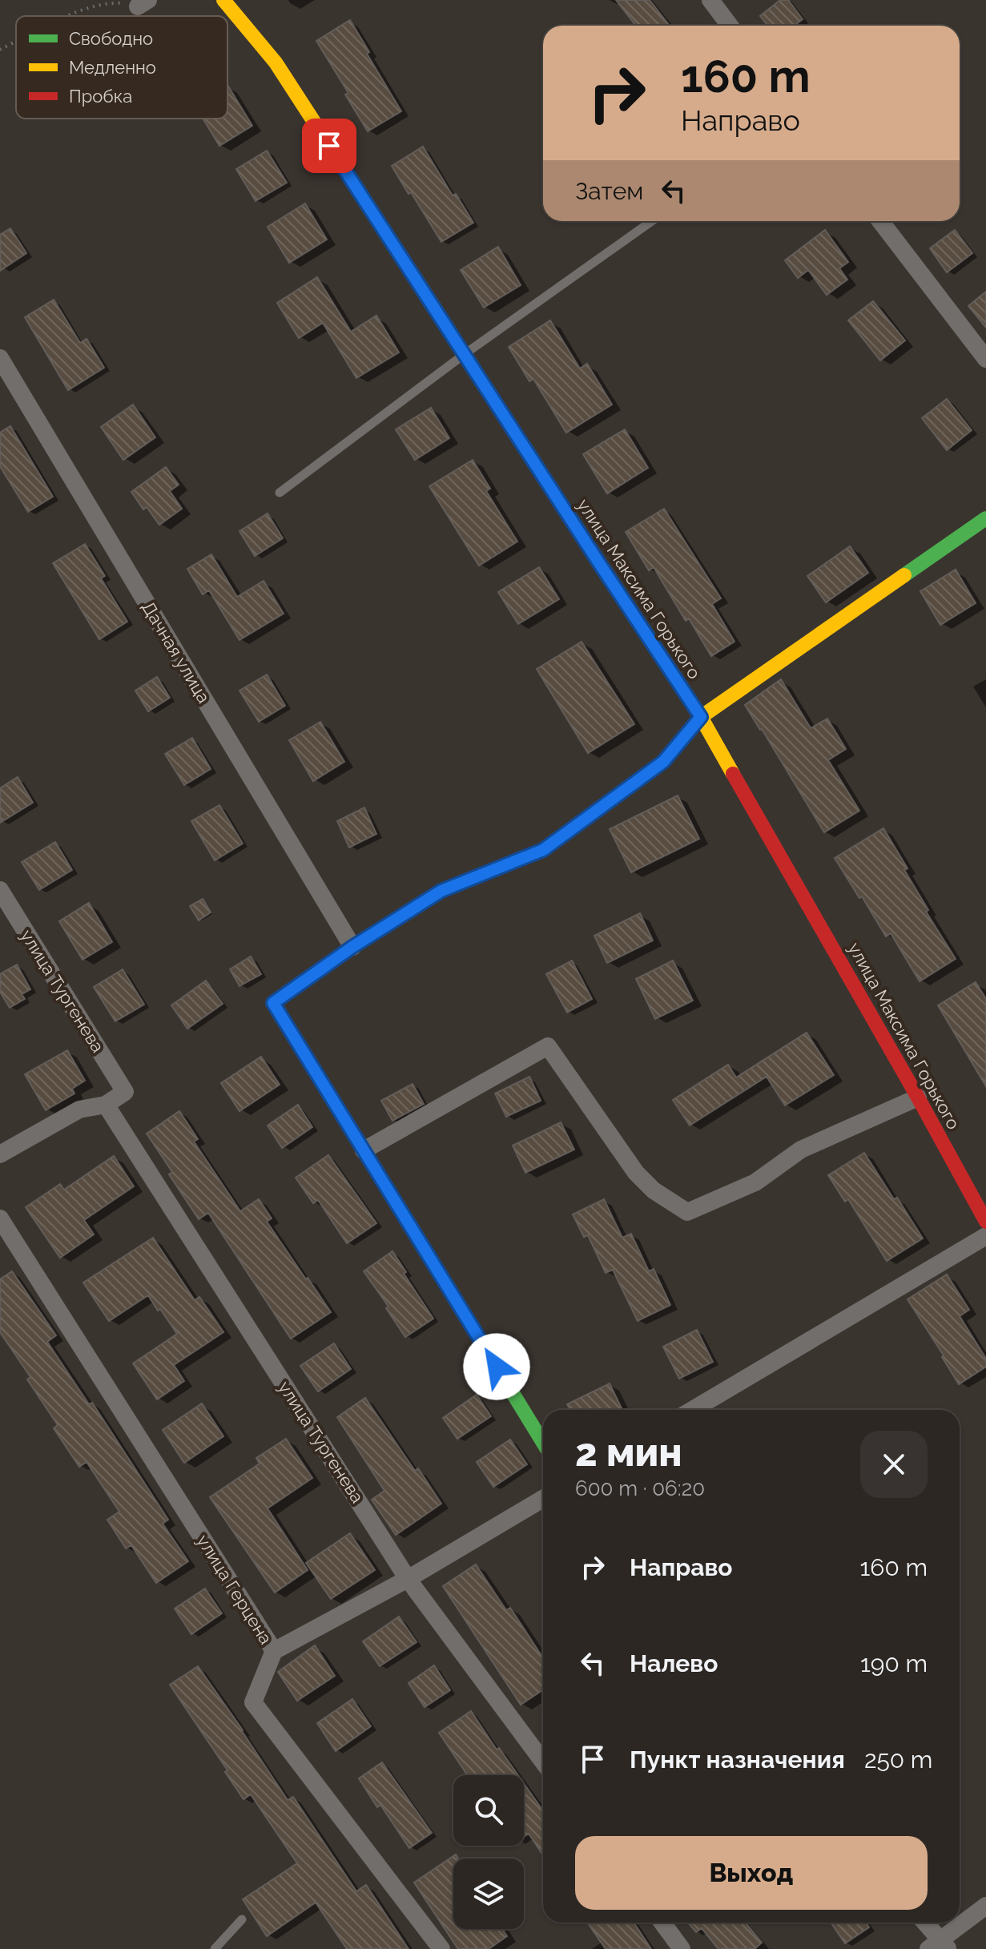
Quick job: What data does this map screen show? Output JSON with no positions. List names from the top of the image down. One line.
{"streets":{"street":["улица Максима Горького","Дачная улица","улица Тургенева","улица Герцена"]},"legend":["Свободно","Медленно","Пробка"],"page":{"turn":["160 m","Направо"],"then":"Затем","heading":["2 мин","600 m · 06:20"],"list":[{"name":"Направо","value":"160 m"},{"name":"Налево","value":"190 m"},{"name":"Пункт назначения","value":"250 m"}],"buttons":"Выход"}}
